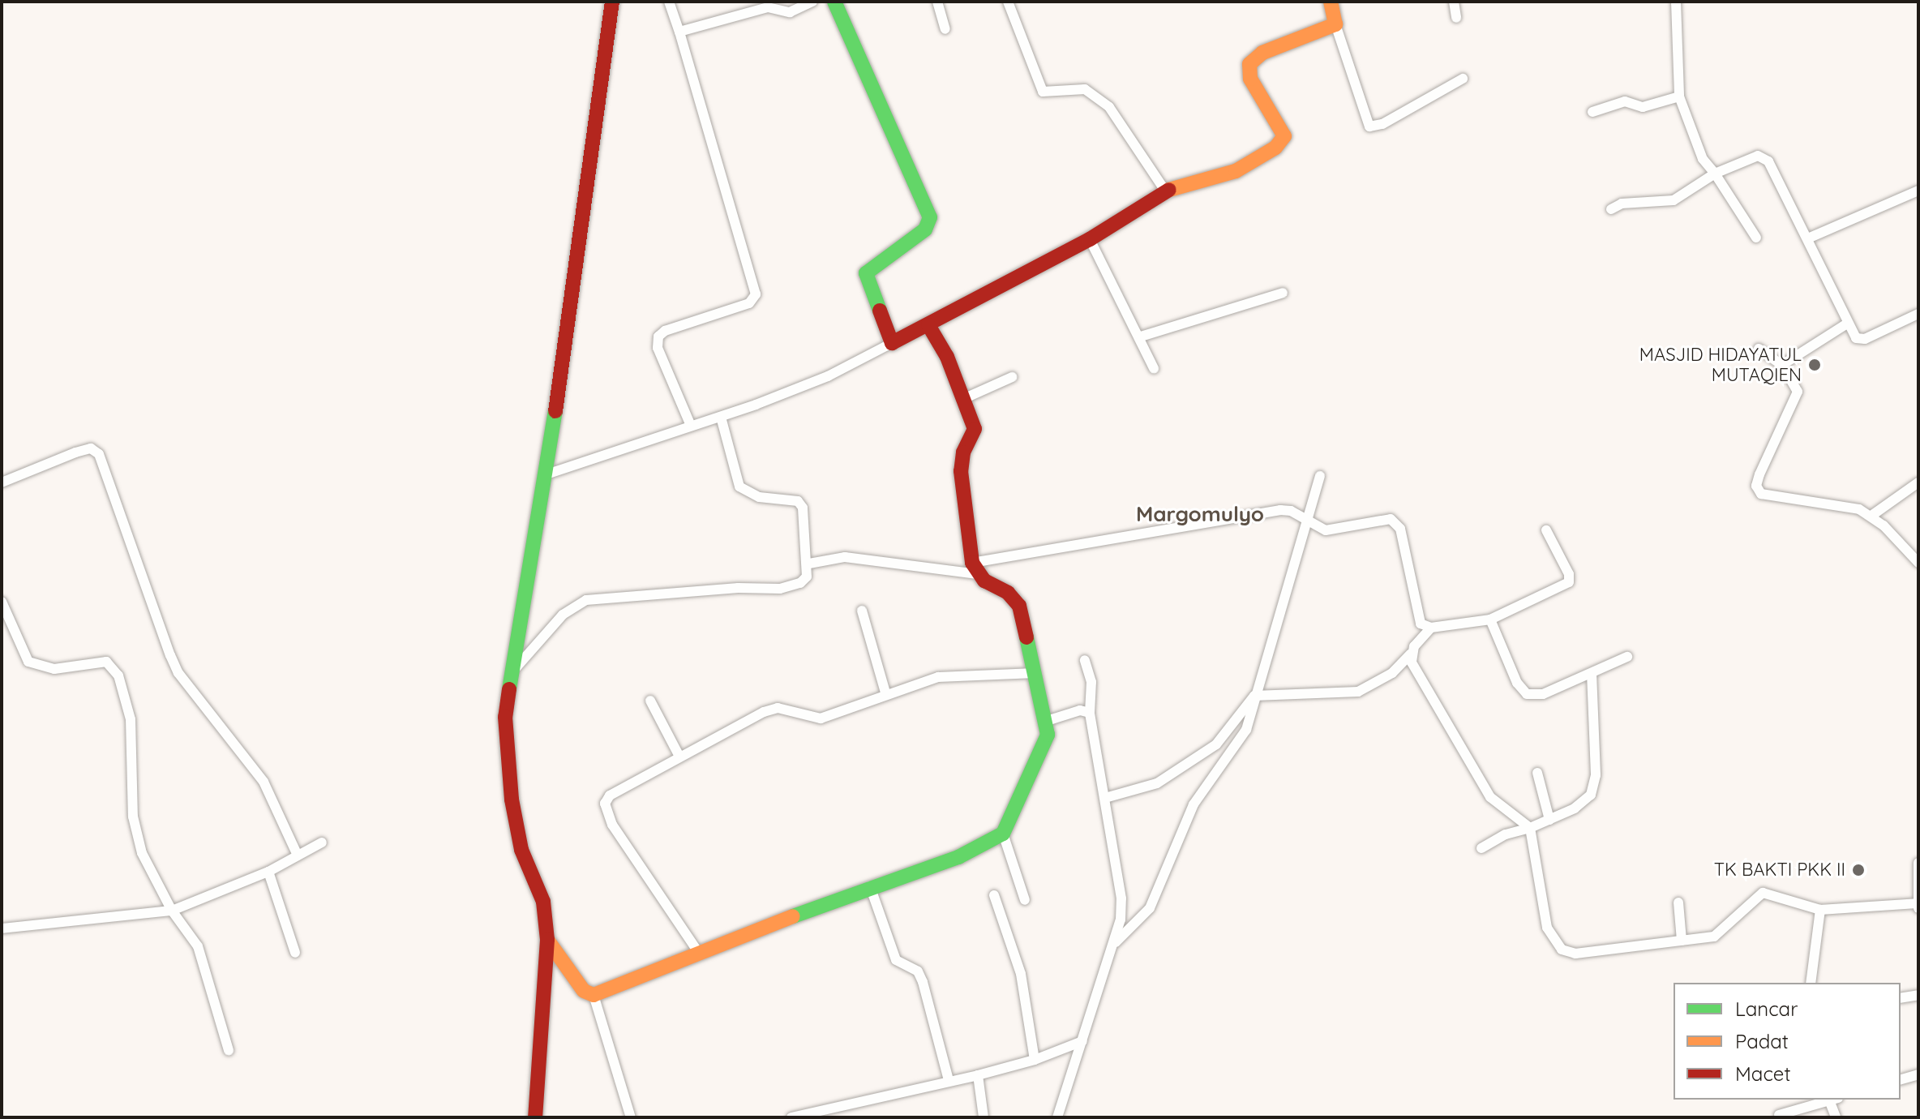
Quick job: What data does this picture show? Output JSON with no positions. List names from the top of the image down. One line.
{"districts":["Margomulyo"],"places":["MASJID HIDAYATUL MUTAQIEN","TK BAKTI PKK II"],"legend":["Lancar","Padat","Macet"]}
